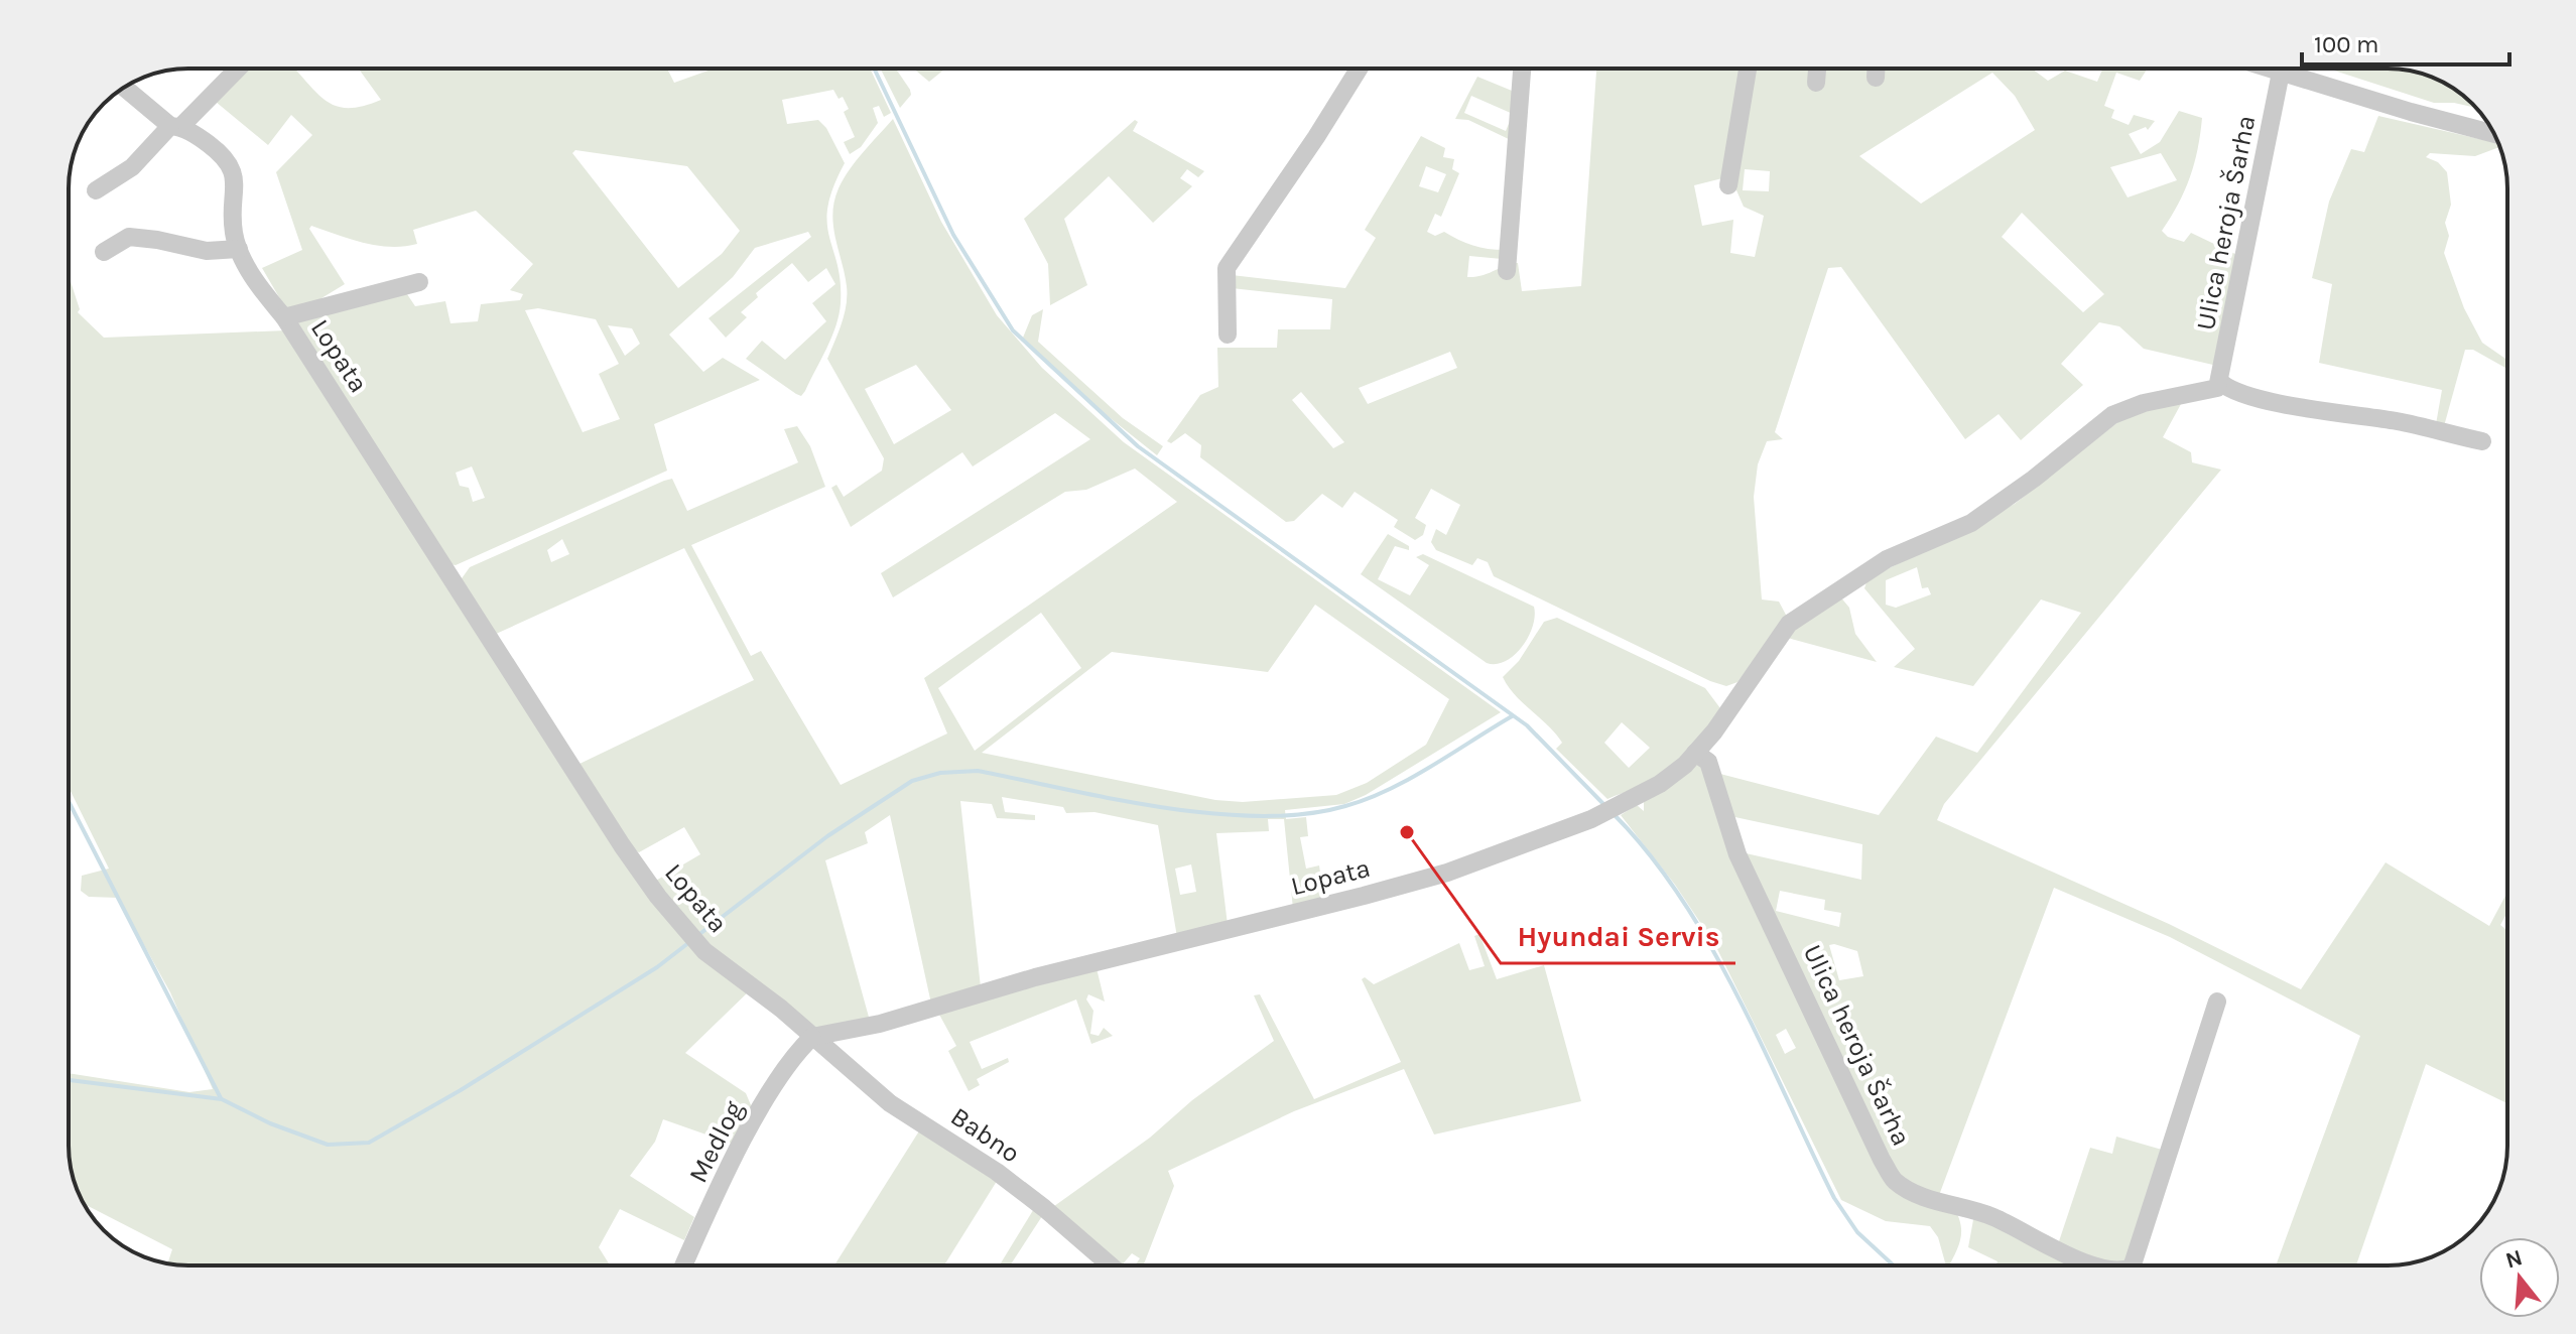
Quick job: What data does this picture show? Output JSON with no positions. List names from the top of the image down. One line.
{"streets":{"street":["Ulica heroja Šarha","Lopata","Babno","Medlog"]},"crossings":[["Ulica heroja Šarha","Lopata"],["Lopata","Babno"],["Lopata","Medlog"],["Babno","Medlog"]],"places":["Hyundai Servis"],"scale_bar":"100 m","north":"top"}
